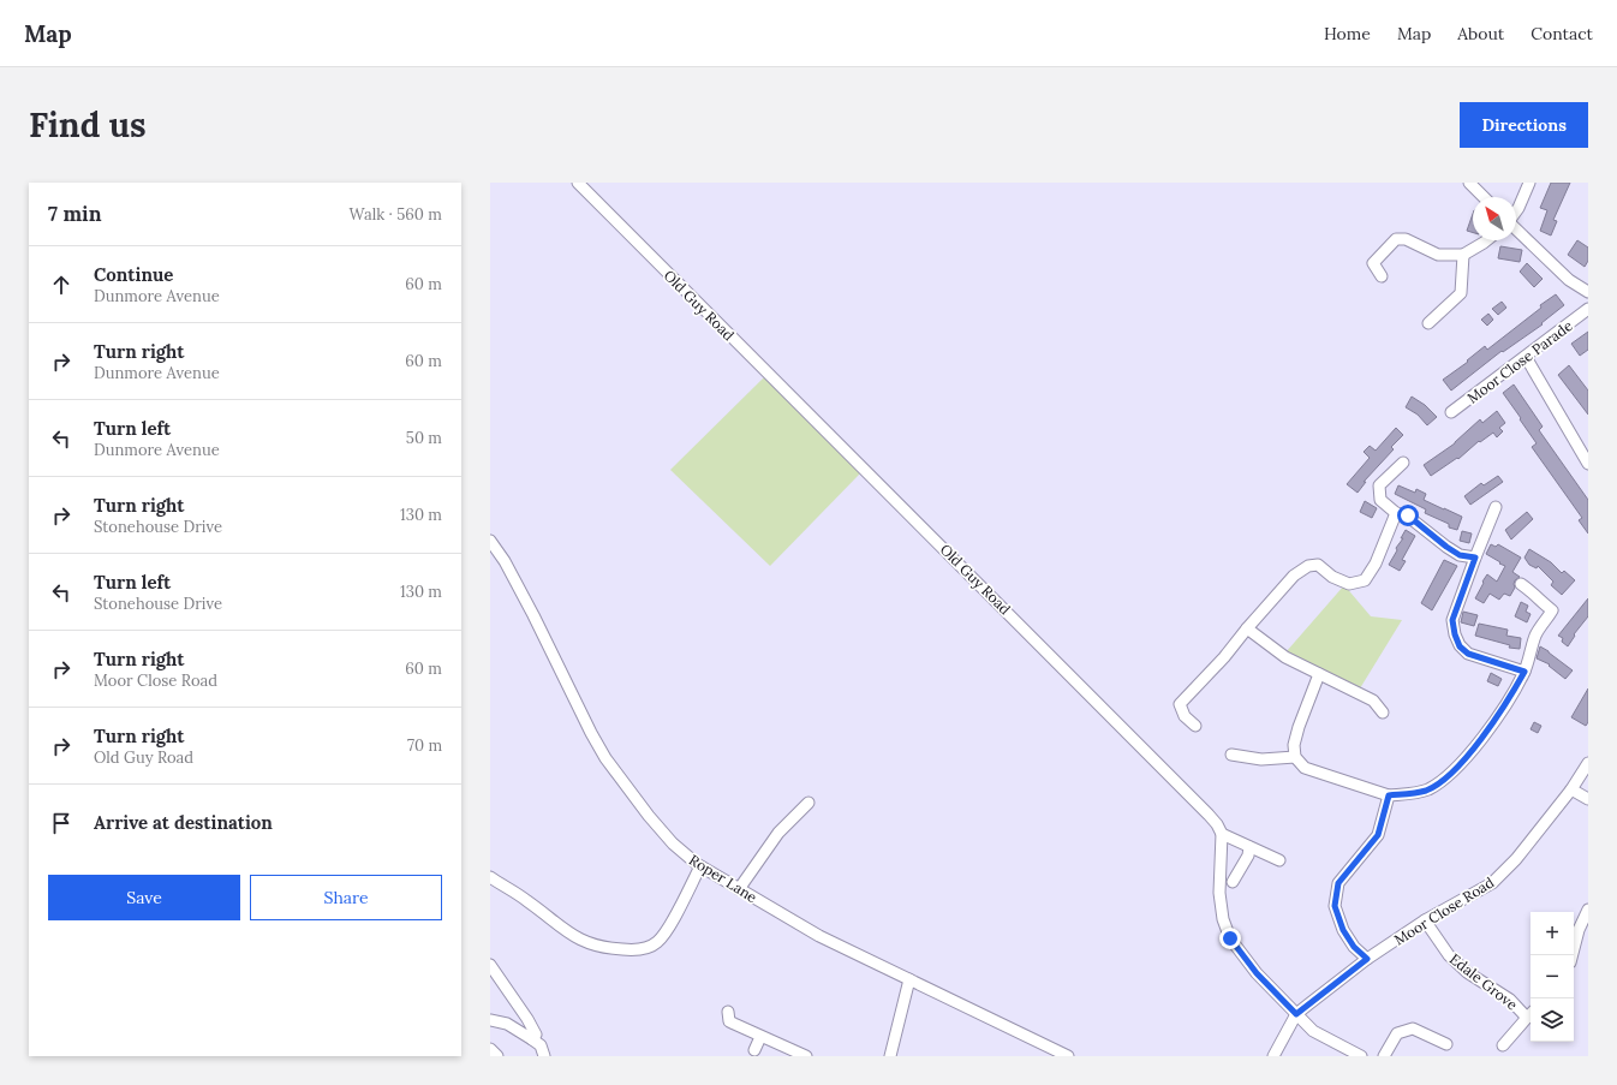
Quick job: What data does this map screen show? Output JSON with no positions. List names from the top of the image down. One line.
{"streets":{"street":["Old Guy Road","Moor Close Parade","Roper Lane","Moor Close Road","Edale Grove"]},"crossings":[["Moor Close Road","Edale Grove"]],"north":"top left","page":{"header":"Map","nav":["Home","Map","About","Contact"],"buttons":["Directions",["Save","Share"]],"title":"Find us","heading":["7 min","Walk · 560 m"],"list":[["Continue","Dunmore Avenue","60 m"],["Turn right","Dunmore Avenue","60 m"],["Turn left","Dunmore Avenue","50 m"],["Turn right","Stonehouse Drive","130 m"],["Turn left","Stonehouse Drive","130 m"],["Turn right","Moor Close Road","60 m"],["Turn right","Old Guy Road","70 m"],"Arrive at destination"],"map_buttons":["+","−"]}}
